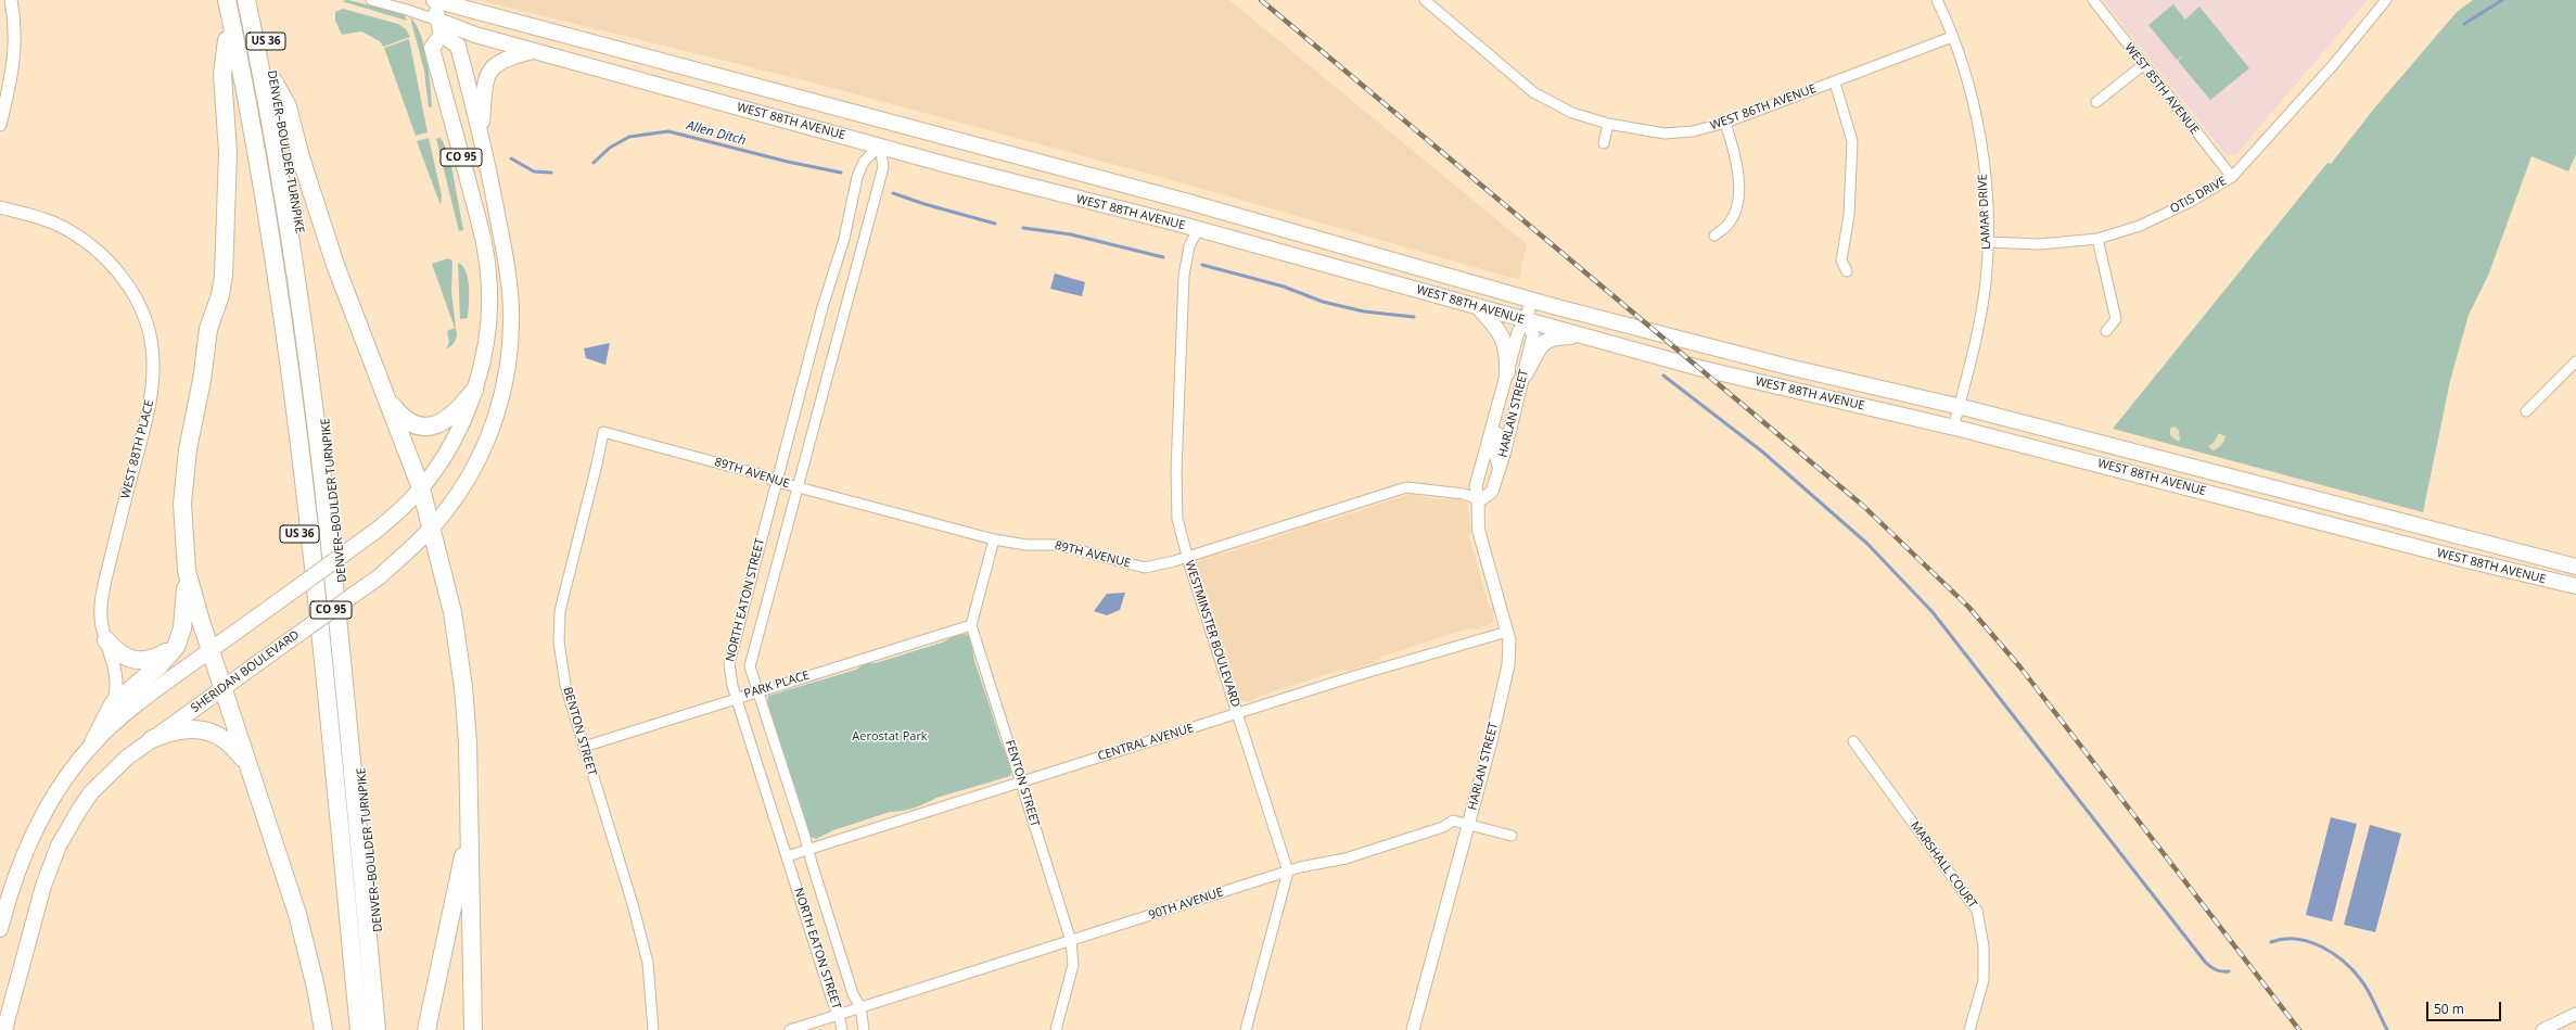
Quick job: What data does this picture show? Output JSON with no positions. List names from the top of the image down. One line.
{"streets":{"highway":["US 36","DENVER–BOULDER TURNPIKE"],"main road":["WEST 88TH AVENUE","CO 95","SHERIDAN BOULEVARD"],"street":["WEST 85TH AVENUE","WEST 86TH AVENUE","OTIS DRIVE","LAMAR DRIVE","HARLAN STREET","WEST 88TH PLACE","89TH AVENUE","NORTH EATON STREET","WESTMINSTER BOULEVARD","PARK PLACE","BENTON STREET","CENTRAL AVENUE","FENTON STREET","MARSHALL COURT","90TH AVENUE"]},"crossings":[["WEST 85TH AVENUE","OTIS DRIVE"],["WEST 86TH AVENUE","LAMAR DRIVE"],["WEST 88TH AVENUE","CO 95"],["WEST 88TH AVENUE","LAMAR DRIVE"],["WEST 88TH AVENUE","HARLAN STREET"],["WEST 88TH AVENUE","NORTH EATON STREET"],["WEST 88TH AVENUE","WESTMINSTER BOULEVARD"],["WEST 88TH AVENUE","SHERIDAN BOULEVARD"],["CO 95","SHERIDAN BOULEVARD"],["OTIS DRIVE","LAMAR DRIVE"],["HARLAN STREET","89TH AVENUE"],["HARLAN STREET","CENTRAL AVENUE"],["HARLAN STREET","90TH AVENUE"],["89TH AVENUE","NORTH EATON STREET"],["89TH AVENUE","WESTMINSTER BOULEVARD"],["89TH AVENUE","BENTON STREET"],["NORTH EATON STREET","PARK PLACE"],["NORTH EATON STREET","CENTRAL AVENUE"],["NORTH EATON STREET","90TH AVENUE"],["WESTMINSTER BOULEVARD","CENTRAL AVENUE"],["WESTMINSTER BOULEVARD","90TH AVENUE"],["PARK PLACE","BENTON STREET"],["PARK PLACE","FENTON STREET"],["CENTRAL AVENUE","FENTON STREET"],["FENTON STREET","90TH AVENUE"]],"water":["Allen Ditch"],"parks":["Aerostat Park"],"scale_bar":"50 m"}
